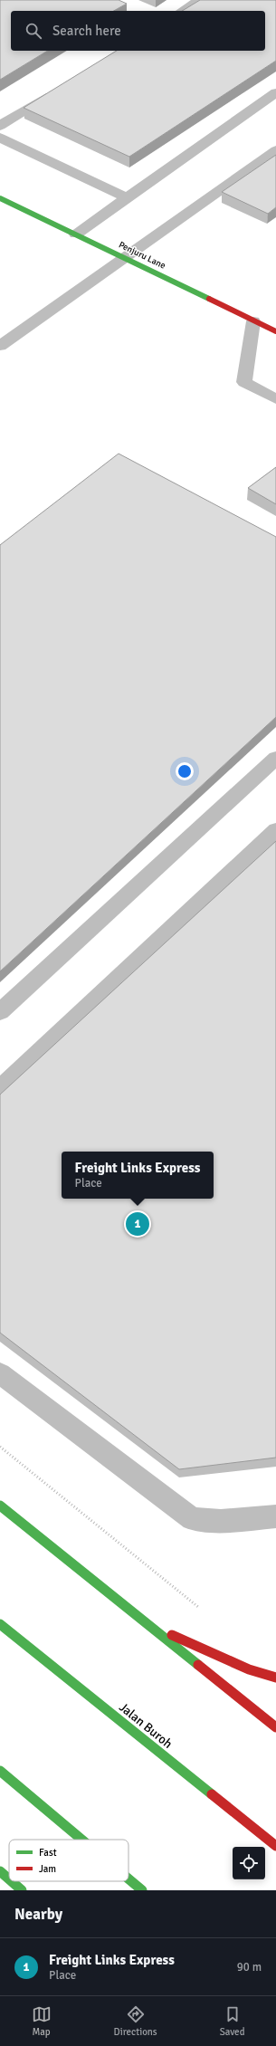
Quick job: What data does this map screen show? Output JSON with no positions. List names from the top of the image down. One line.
{"streets":{"main road":["Penjuru Lane","Jalan Buroh"]},"legend":["Fast","Jam"],"page":{"search":"Search here","popup":["Freight Links Express","Place"],"pins":"1","heading":"Nearby","list":[{"mark":"1","name":"Freight Links Express","note":"Place","value":"90 m"}],"nav":["Map","Directions","Saved"]}}
